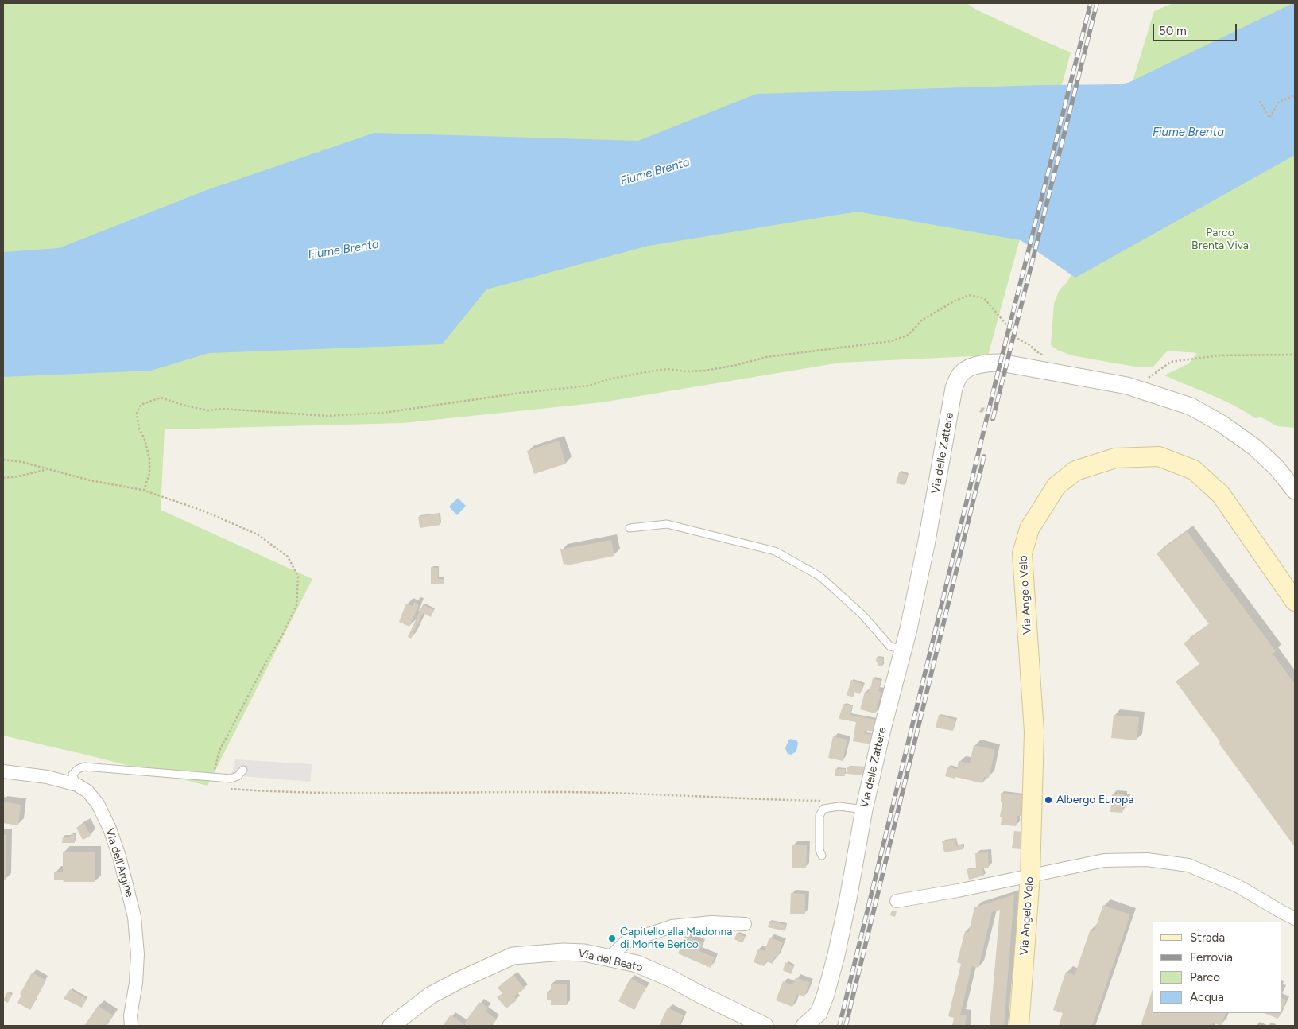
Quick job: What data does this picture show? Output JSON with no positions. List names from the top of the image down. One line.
{"streets":{"main road":["Via Angelo Velo"],"street":["Via delle Zattere","Via dell'Argine","Via del Beato"]},"water":["Fiume Brenta"],"parks":["Parco Brenta Viva"],"places":["Albergo Europa","Capitello alla Madonna di Monte Berico"],"legend":["Strada","Ferrovia","Parco","Acqua"],"scale_bar":"50 m"}
